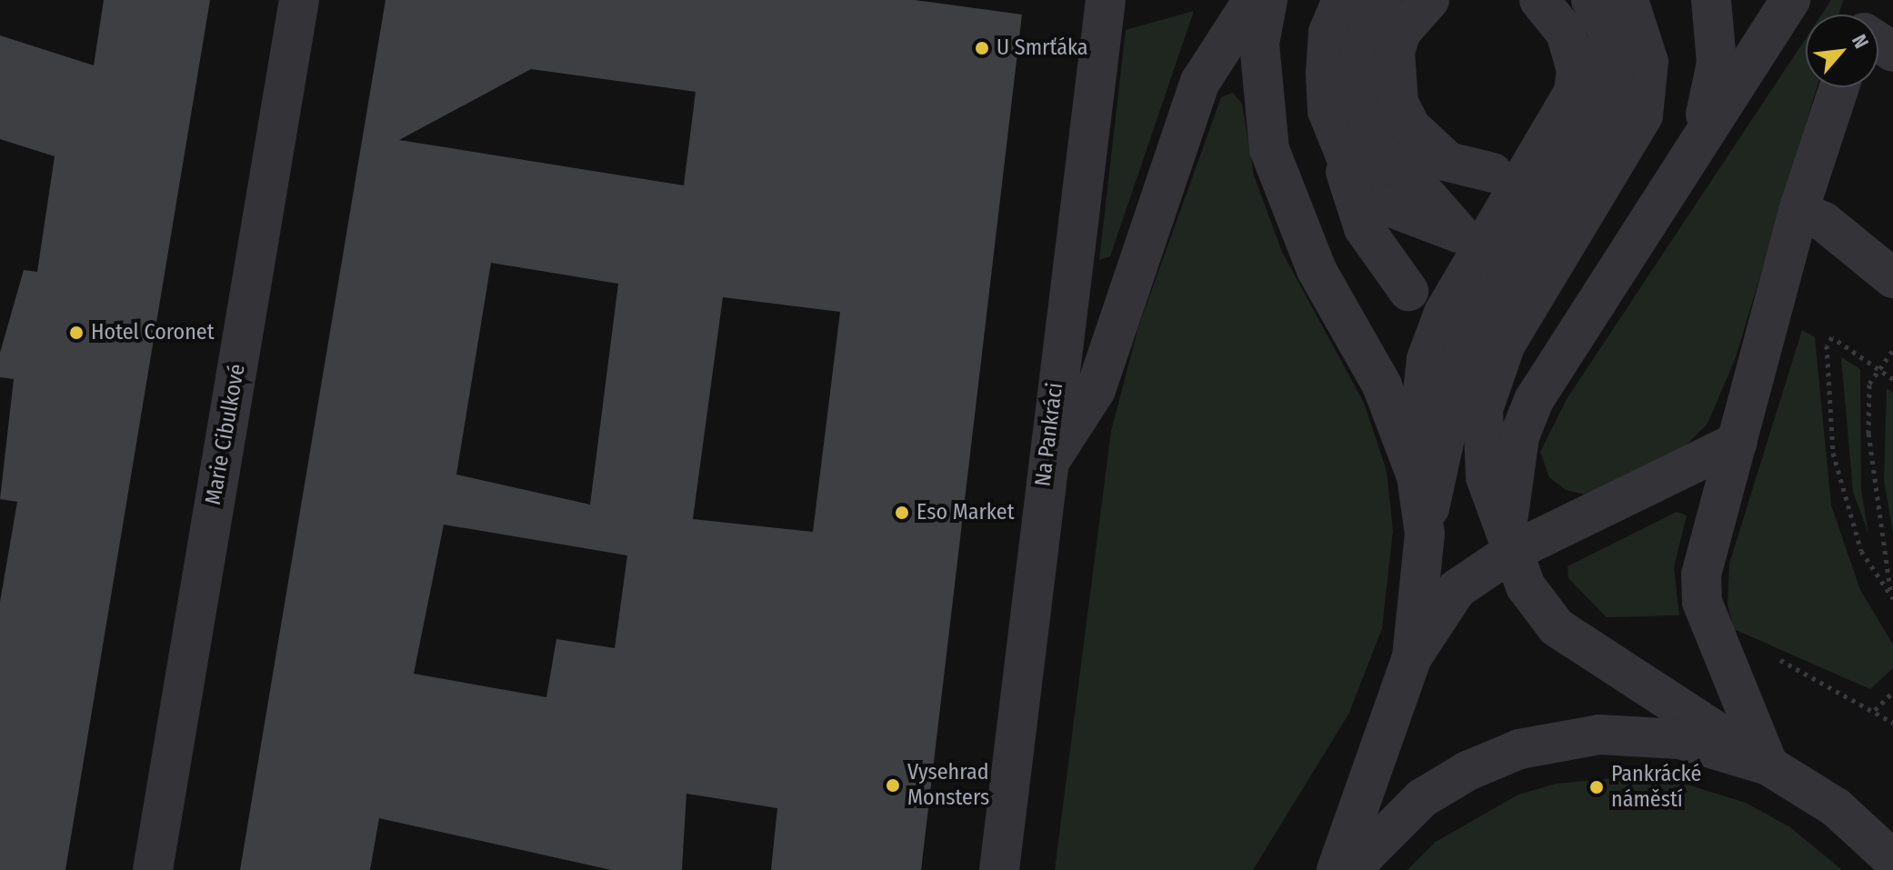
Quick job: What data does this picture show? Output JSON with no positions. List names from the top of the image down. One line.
{"streets":{"street":["Marie Cibulkové","Na Pankráci"]},"places":["U Smrťáka","Hotel Coronet","Eso Market","Vysehrad Monsters","Pankrácké náměstí"],"north":"top right"}
